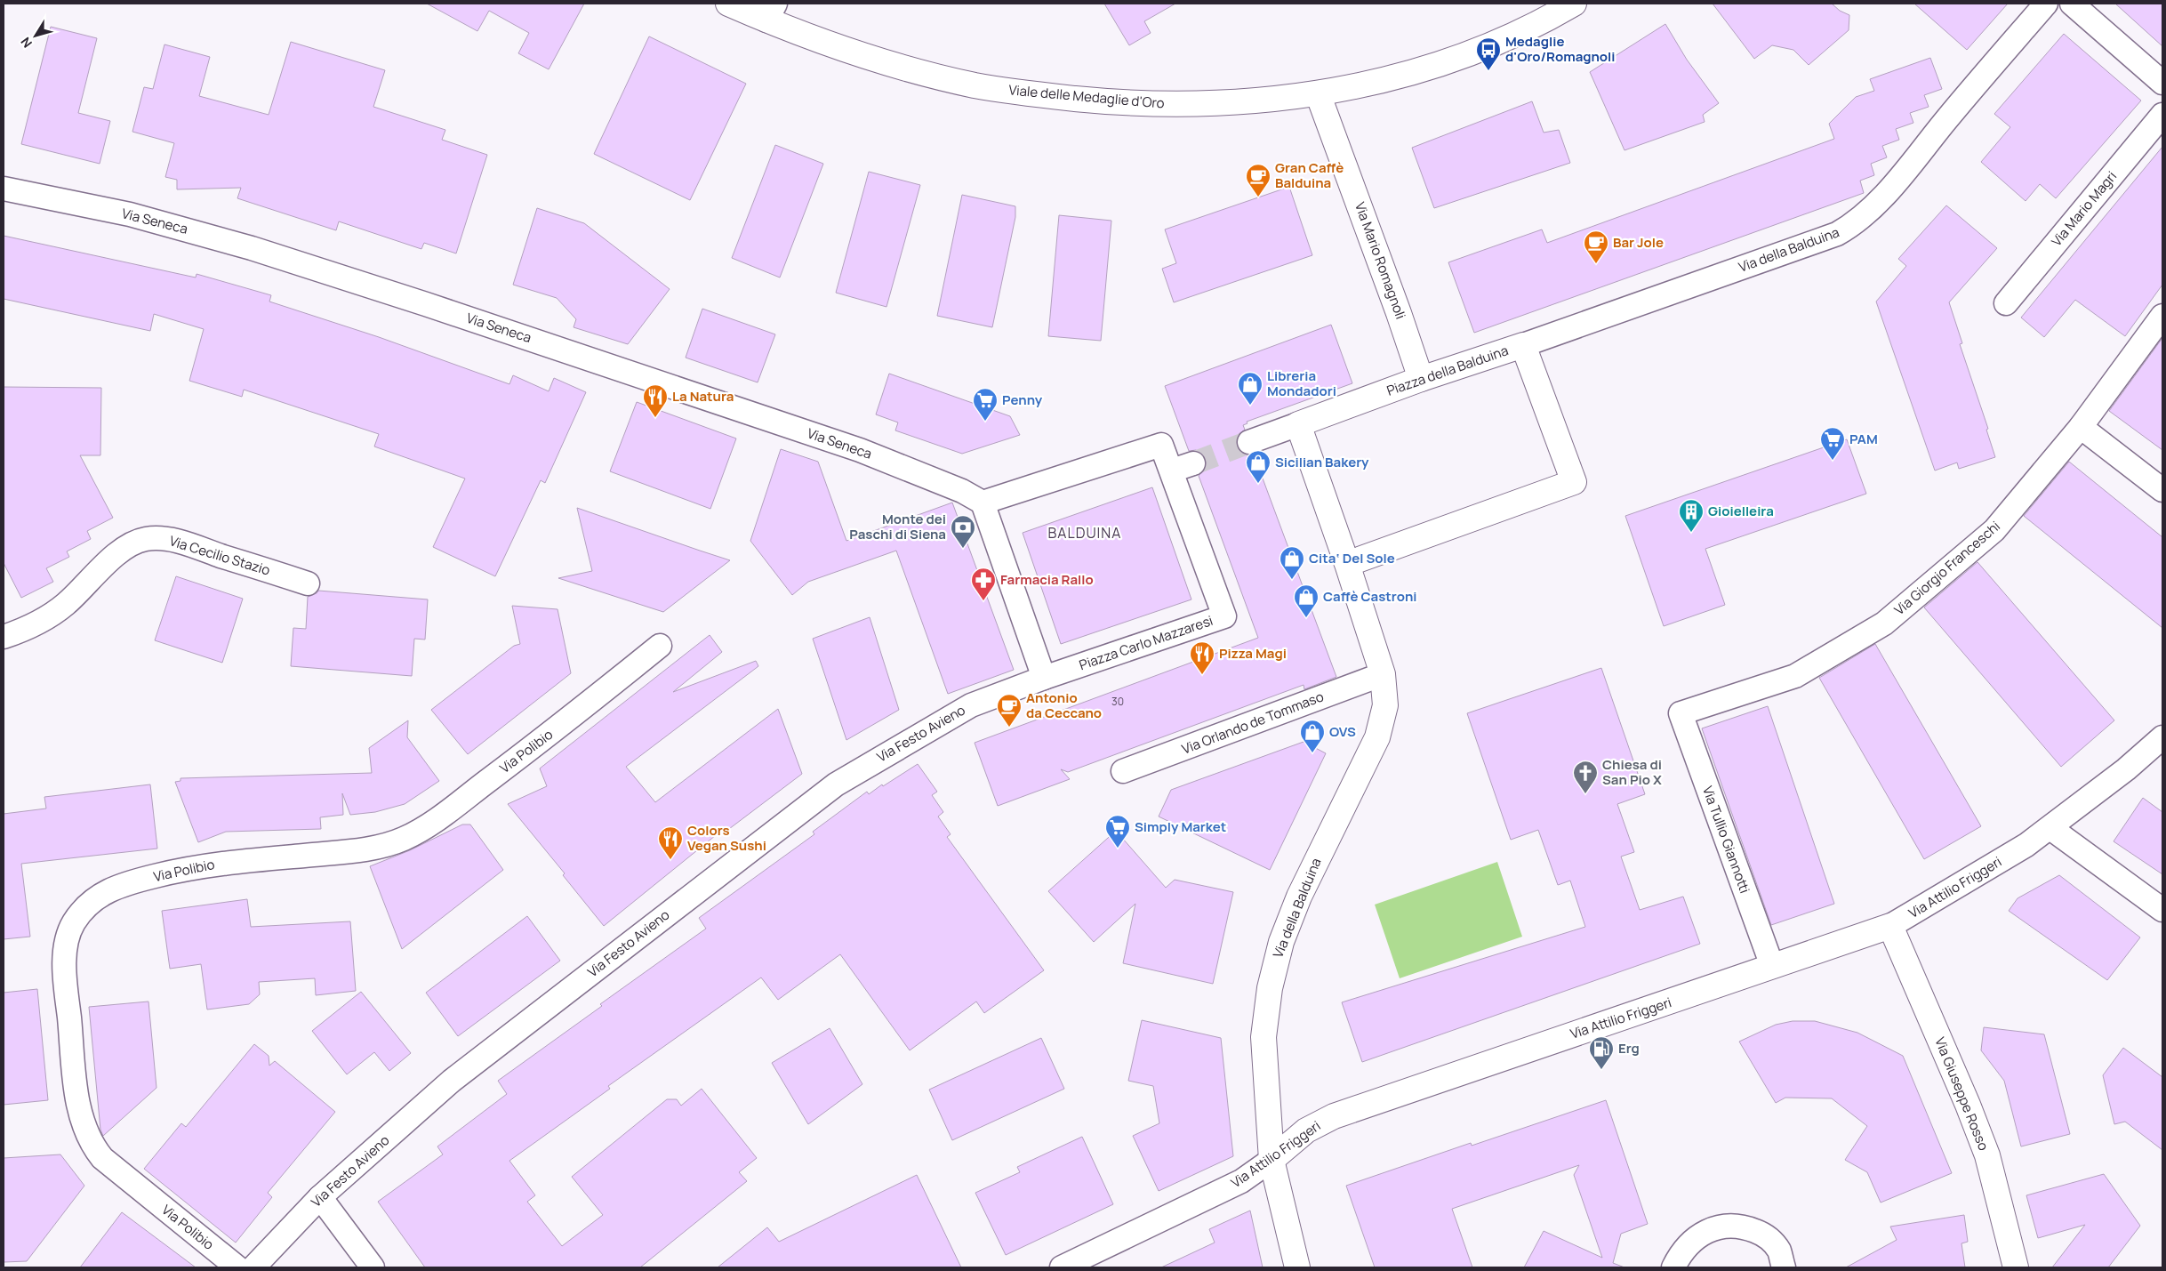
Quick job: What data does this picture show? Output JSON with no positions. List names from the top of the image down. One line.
{"streets":{"street":["Viale delle Medaglie d'Oro","Via Mario Magri","Via Seneca","Via della Balduina","Via Mario Romagnoli","Piazza della Balduina","Via Cecilio Stazio","Via Giorgio Franceschi","Piazza Carlo Mazzaresi","Via Orlando de Tommaso","Via Festo Avieno","Via Polibio","Via Tullio Giannotti","Via Attilio Friggeri","Via Giuseppe Rosso"]},"crossings":[["Viale delle Medaglie d'Oro","Via Mario Romagnoli"],["Via Seneca","Piazza Carlo Mazzaresi"],["Via della Balduina","Piazza della Balduina"],["Via della Balduina","Via Orlando de Tommaso"],["Via della Balduina","Via Attilio Friggeri"],["Via Mario Romagnoli","Piazza della Balduina"],["Via Giorgio Franceschi","Via Tullio Giannotti"],["Piazza Carlo Mazzaresi","Via Festo Avieno"],["Via Tullio Giannotti","Via Attilio Friggeri"],["Via Attilio Friggeri","Via Giuseppe Rosso"]],"districts":["BALDUINA"],"places":{"bus stop":["Medaglie d'Oro/Romagnoli"],"cafe":["Gran Caffè Balduina","Bar Jole","Antonio da Ceccano"],"shop":["Libreria Mondadori","Sicilian Bakery","Cita‘ Del Sole","Caffè Castroni","OVS"],"restaurant":["La Natura","Pizza Magi","Colors Vegan Sushi"],"supermarket":["Penny","PAM","Simply Market"],"building":["Gioielleira"],"bank":["Monte dei Paschi di Siena"],"pharmacy":["Farmacia Rallo"],"church":["Chiesa di San Pio X"],"fuel station":["Erg"]},"house_numbers":["30"],"north":"bottom left"}
